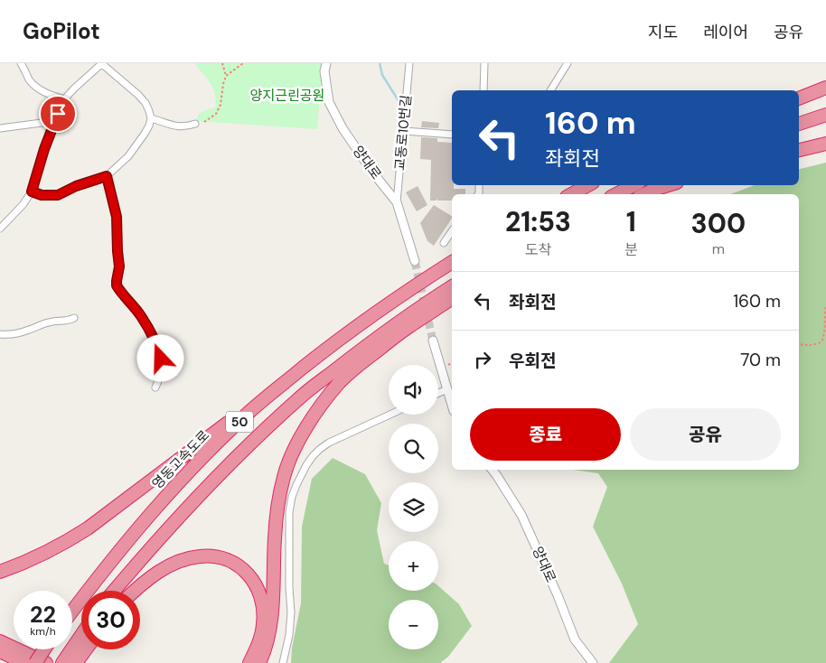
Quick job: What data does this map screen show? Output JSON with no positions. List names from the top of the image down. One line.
{"streets":{"highway":["50","영동고속도로"],"street":["교동로10번길","양대로"]},"crossings":[["교동로10번길","양대로"]],"parks":["양지근린공원"],"page":{"header":"GoPilot","nav":["지도","레이어","공유"],"turn":["160 m","좌회전"],"eta":["21:53","도착","1","분","300","m"],"list":[{"name":"좌회전","value":"160 m"},{"name":"우회전","value":"70 m"}],"map_buttons":["+","−"],"buttons":["종료","공유"],"speed":"22 km/h","limit":"30"}}
